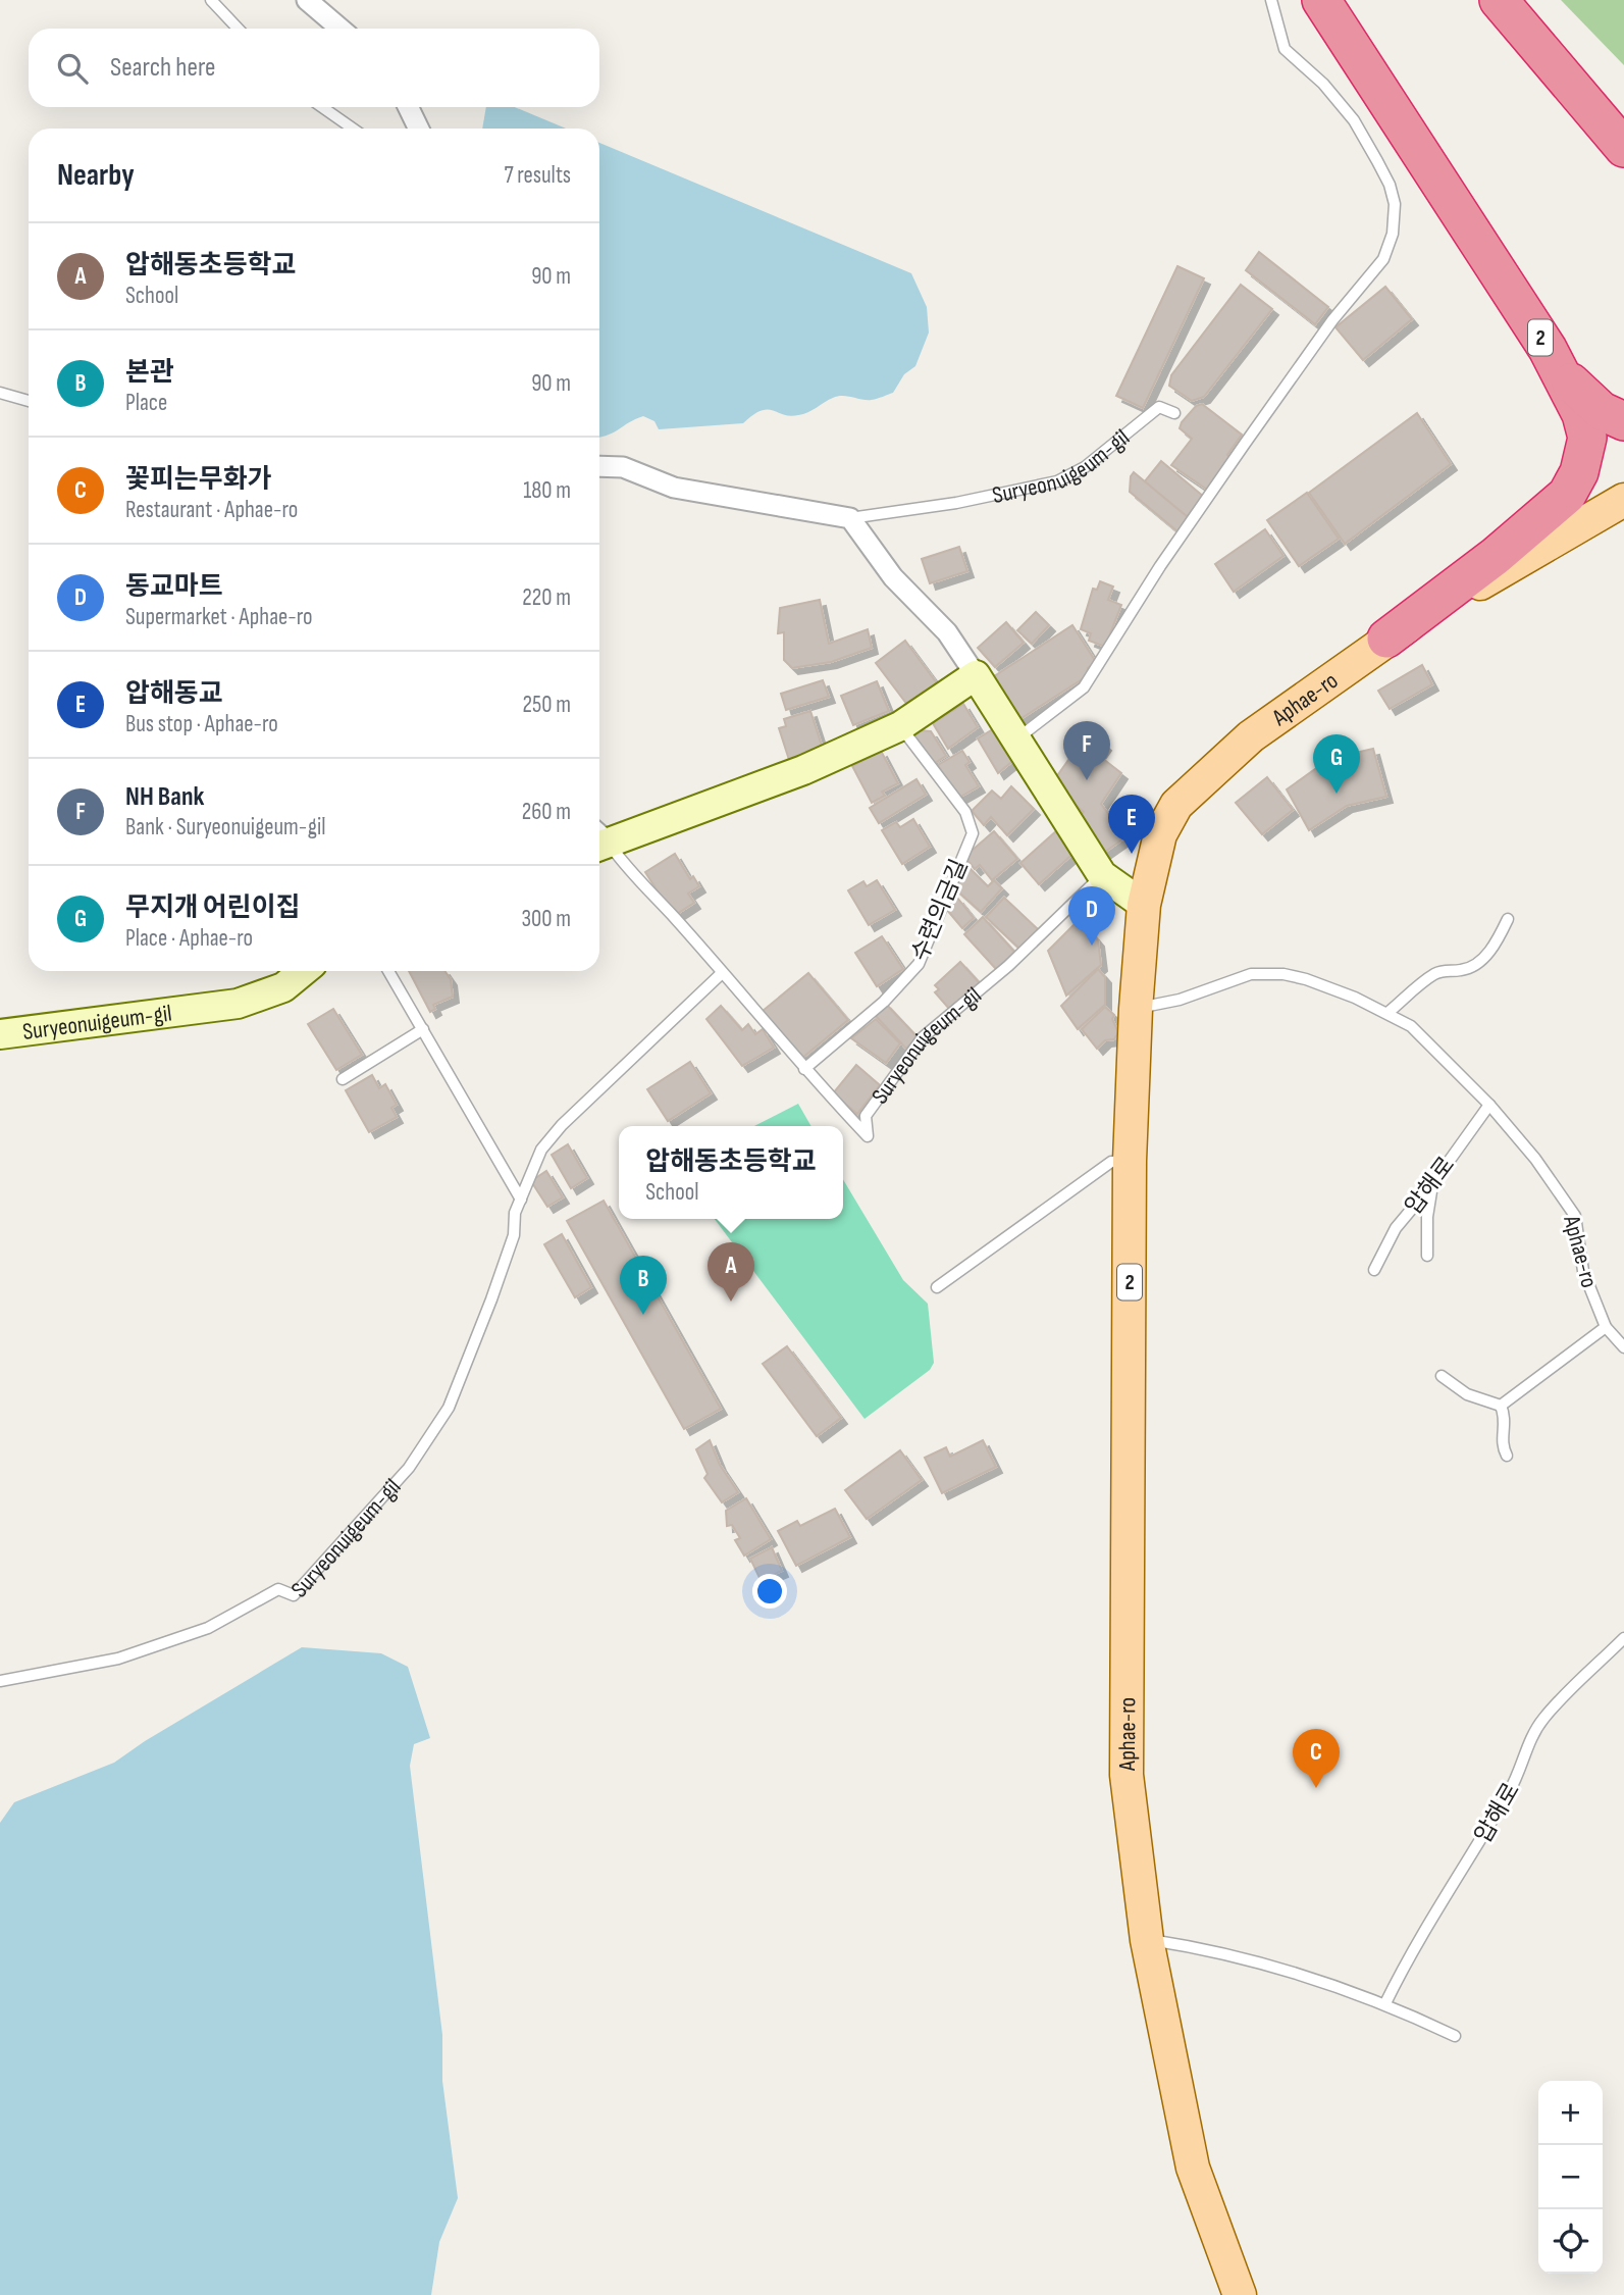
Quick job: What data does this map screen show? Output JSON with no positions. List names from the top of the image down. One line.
{"streets":{"highway":["2"],"main road":["Aphae-ro"],"street":["Suryeonuigeum-gil"],"lane":["수련의금길","압해로"]},"crossings":[["2","Aphae-ro"],["Suryeonuigeum-gil","수련의금길"],["Aphae-ro","압해로"]],"page":{"search":"Search here","heading":["Nearby","7 results"],"list":[{"mark":"A","name":"압해동초등학교","note":"School","value":"90 m"},{"mark":"B","name":"본관","note":"Place","value":"90 m"},{"mark":"C","name":"꽃피는무화가","note":"Restaurant · Aphae-ro","value":"180 m"},{"mark":"D","name":"동교마트","note":"Supermarket · Aphae-ro","value":"220 m"},{"mark":"E","name":"압해동교","note":"Bus stop · Aphae-ro","value":"250 m"},{"mark":"F","name":"NH Bank","note":"Bank · Suryeonuigeum-gil","value":"260 m"},{"mark":"G","name":"무지개 어린이집","note":"Place · Aphae-ro","value":"300 m"}],"pins":["F","G","E","D","A","B","C"],"popup":["압해동초등학교","School"],"map_buttons":["+","−"]}}
